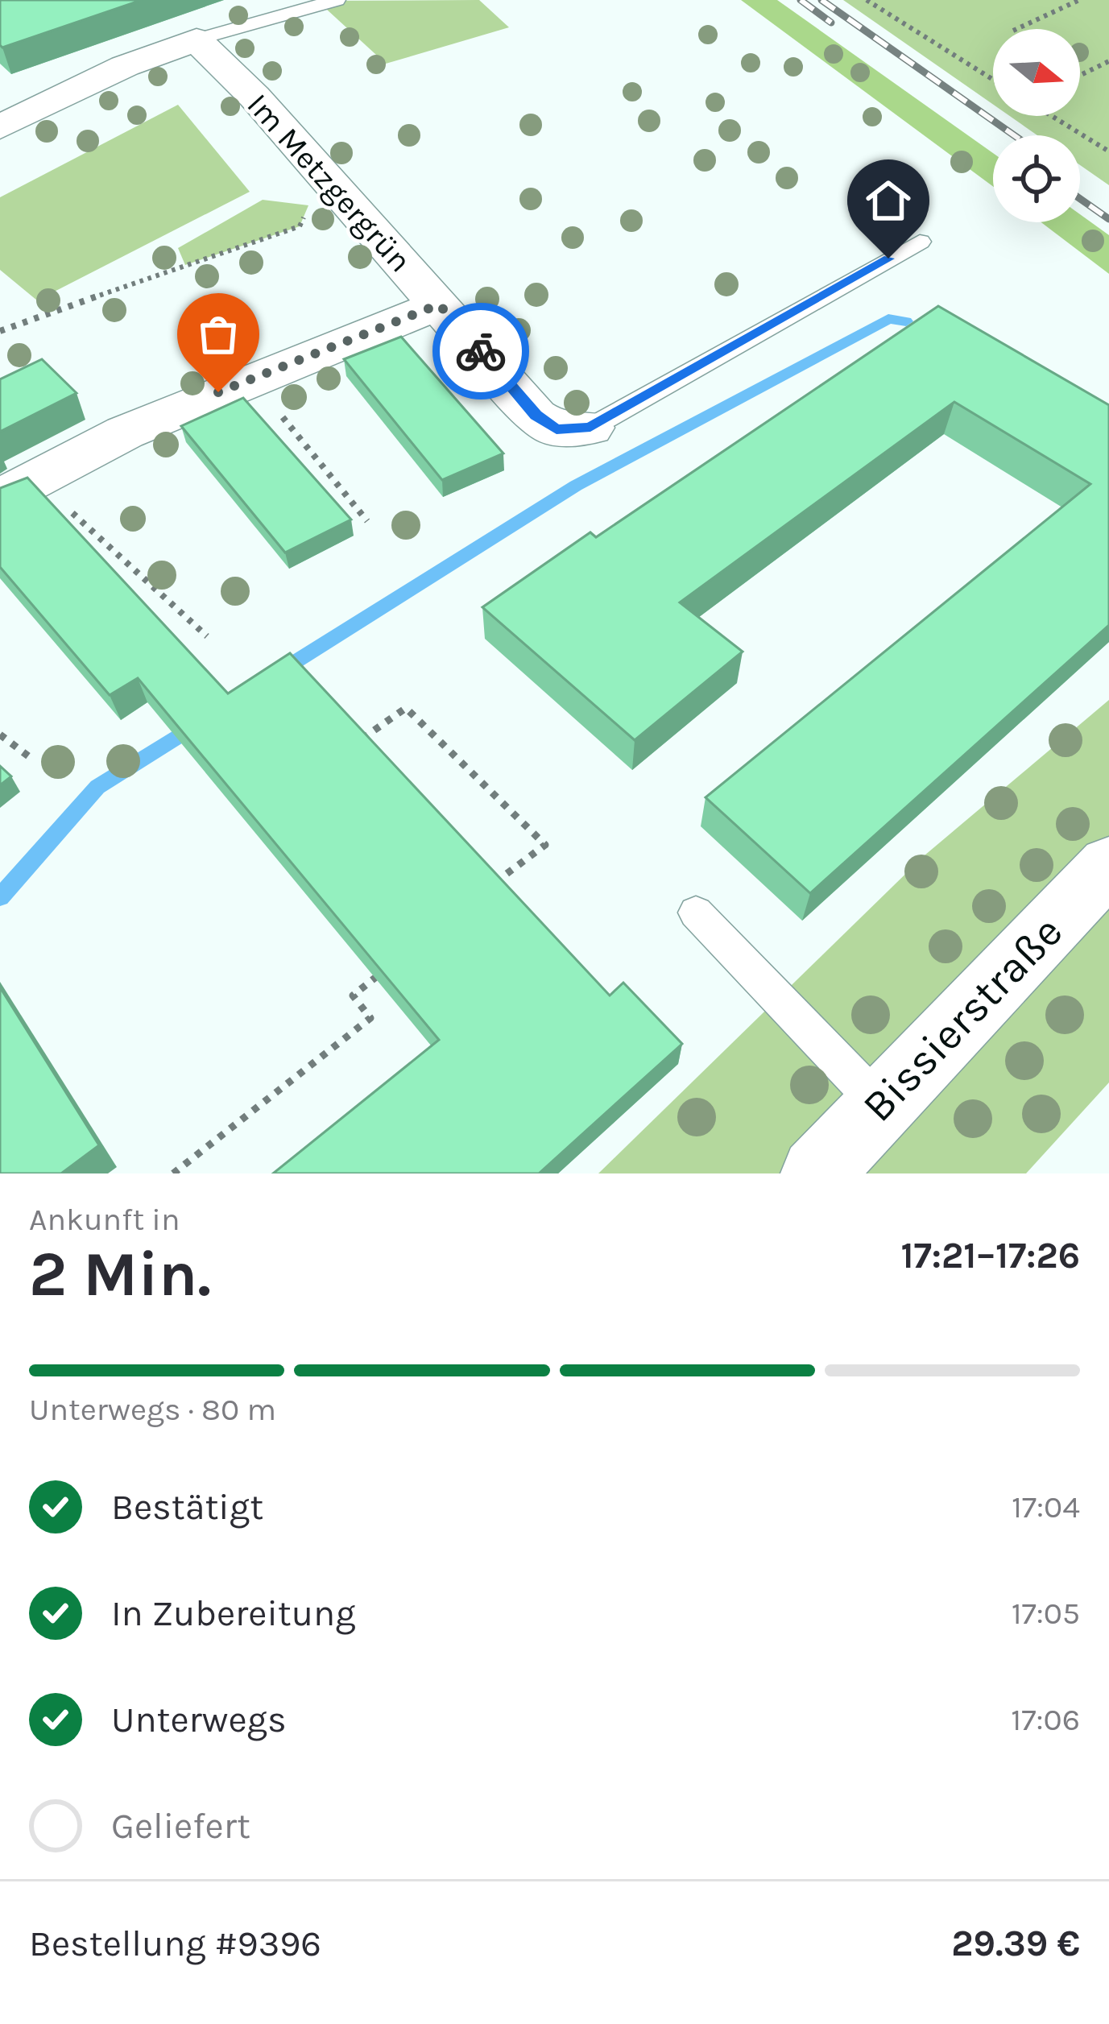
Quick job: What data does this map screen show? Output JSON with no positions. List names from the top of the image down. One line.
{"streets":{"street":["Im Metzgergrün","Bissierstraße"]},"north":"right","page":{"heading":["2 Min.","Ankunft in","17:21–17:26"],"panel":["Bestellung #9396","29.39 €"],"bar":"Unterwegs · 80 m","list":[["Bestätigt","17:04"],["In Zubereitung","17:05"],["Unterwegs","17:06"],"Geliefert"]}}
